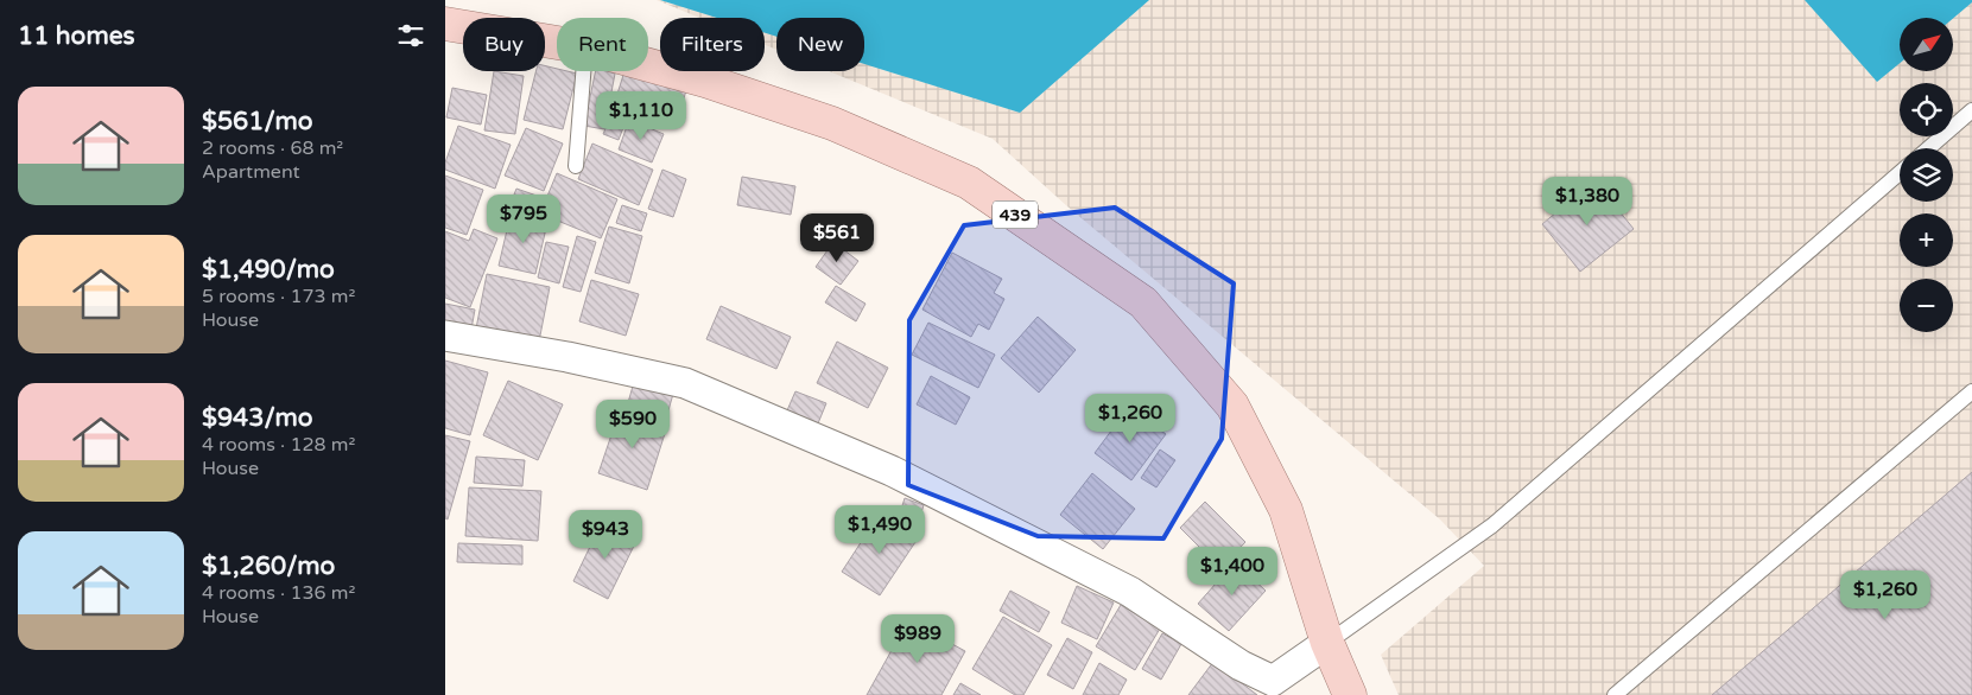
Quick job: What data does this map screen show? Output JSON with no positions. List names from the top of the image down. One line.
{"streets":{"main road":["439"]},"north":"top right","page":{"heading":"11 homes","map_buttons":["+","−"],"chip":["Buy","Rent","Filters","New"],"list":[{"name":"$561/mo","note":"2 rooms · 68 m² · Apartment"},{"name":"$1,490/mo","note":"5 rooms · 173 m² · House"},{"name":"$943/mo","note":"4 rooms · 128 m² · House"},{"name":"$1,260/mo","note":"4 rooms · 136 m² · House"}],"price":["$1,110","$1,380","$795","$561","$1,260","$590","$1,490","$943","$1,400","$1,260","$989"]}}
